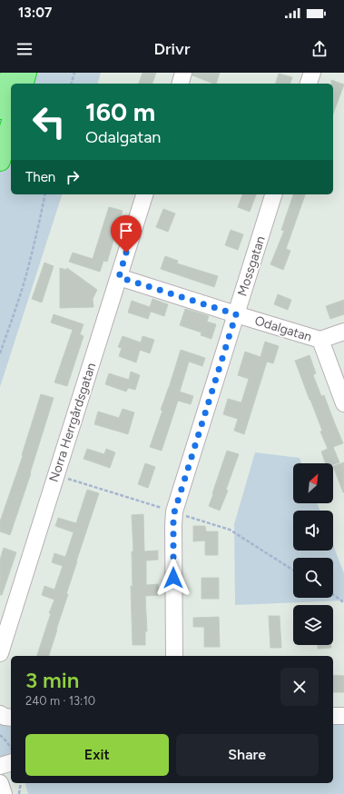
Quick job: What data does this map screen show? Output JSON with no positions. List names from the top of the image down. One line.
{"streets":{"street":["Mossgatan","Odalgatan","Norra Herrgårdsgatan"]},"crossings":[["Mossgatan","Odalgatan"],["Odalgatan","Norra Herrgårdsgatan"]],"north":"top right","page":{"status":"13:07","header":"Drivr","turn":["160 m","Odalgatan"],"then":"Then","heading":["3 min","240 m · 13:10"],"buttons":["Exit","Share"]}}
